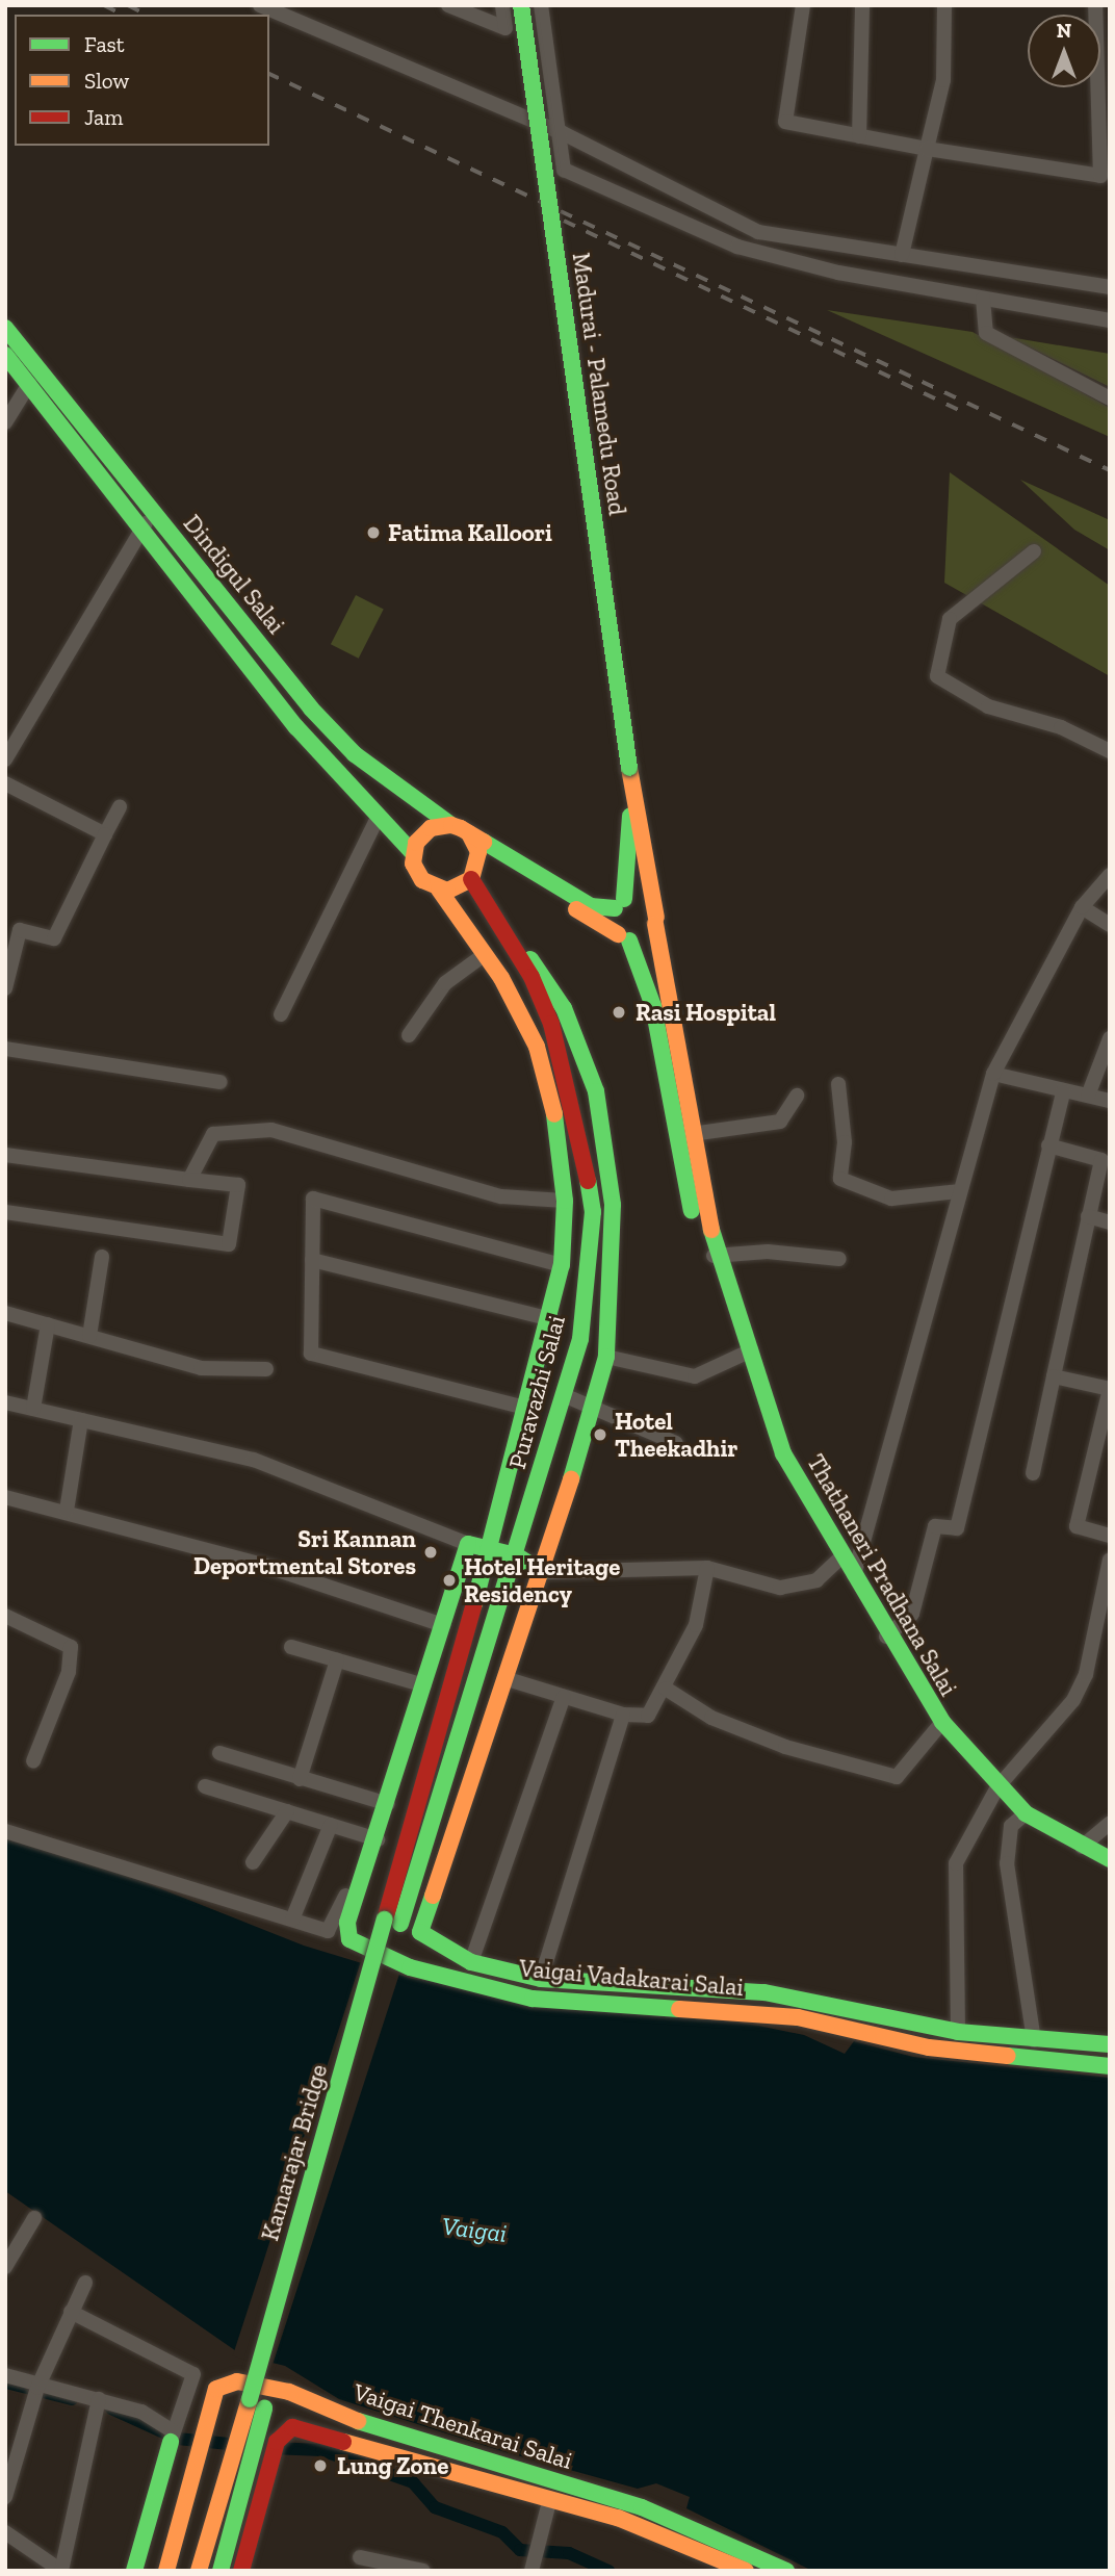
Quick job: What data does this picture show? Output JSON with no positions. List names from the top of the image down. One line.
{"streets":{"main road":["Madurai - Palamedu Road","Dindigul Salai","Puravazhi Salai","Thathaneri Pradhana Salai","Vaigai Vadakarai Salai","Kamarajar Bridge","Vaigai Thenkarai Salai"]},"crossings":[["Madurai - Palamedu Road","Thathaneri Pradhana Salai"],["Dindigul Salai","Puravazhi Salai"],["Puravazhi Salai","Vaigai Vadakarai Salai"],["Puravazhi Salai","Kamarajar Bridge"]],"water":["Vaigai"],"places":["Fatima Kalloori","Rasi Hospital","Hotel Theekadhir","Sri Kannan Deportmental Stores","Hotel Heritage Residency","Lung Zone"],"legend":["Fast","Slow","Jam"],"north":"top"}
